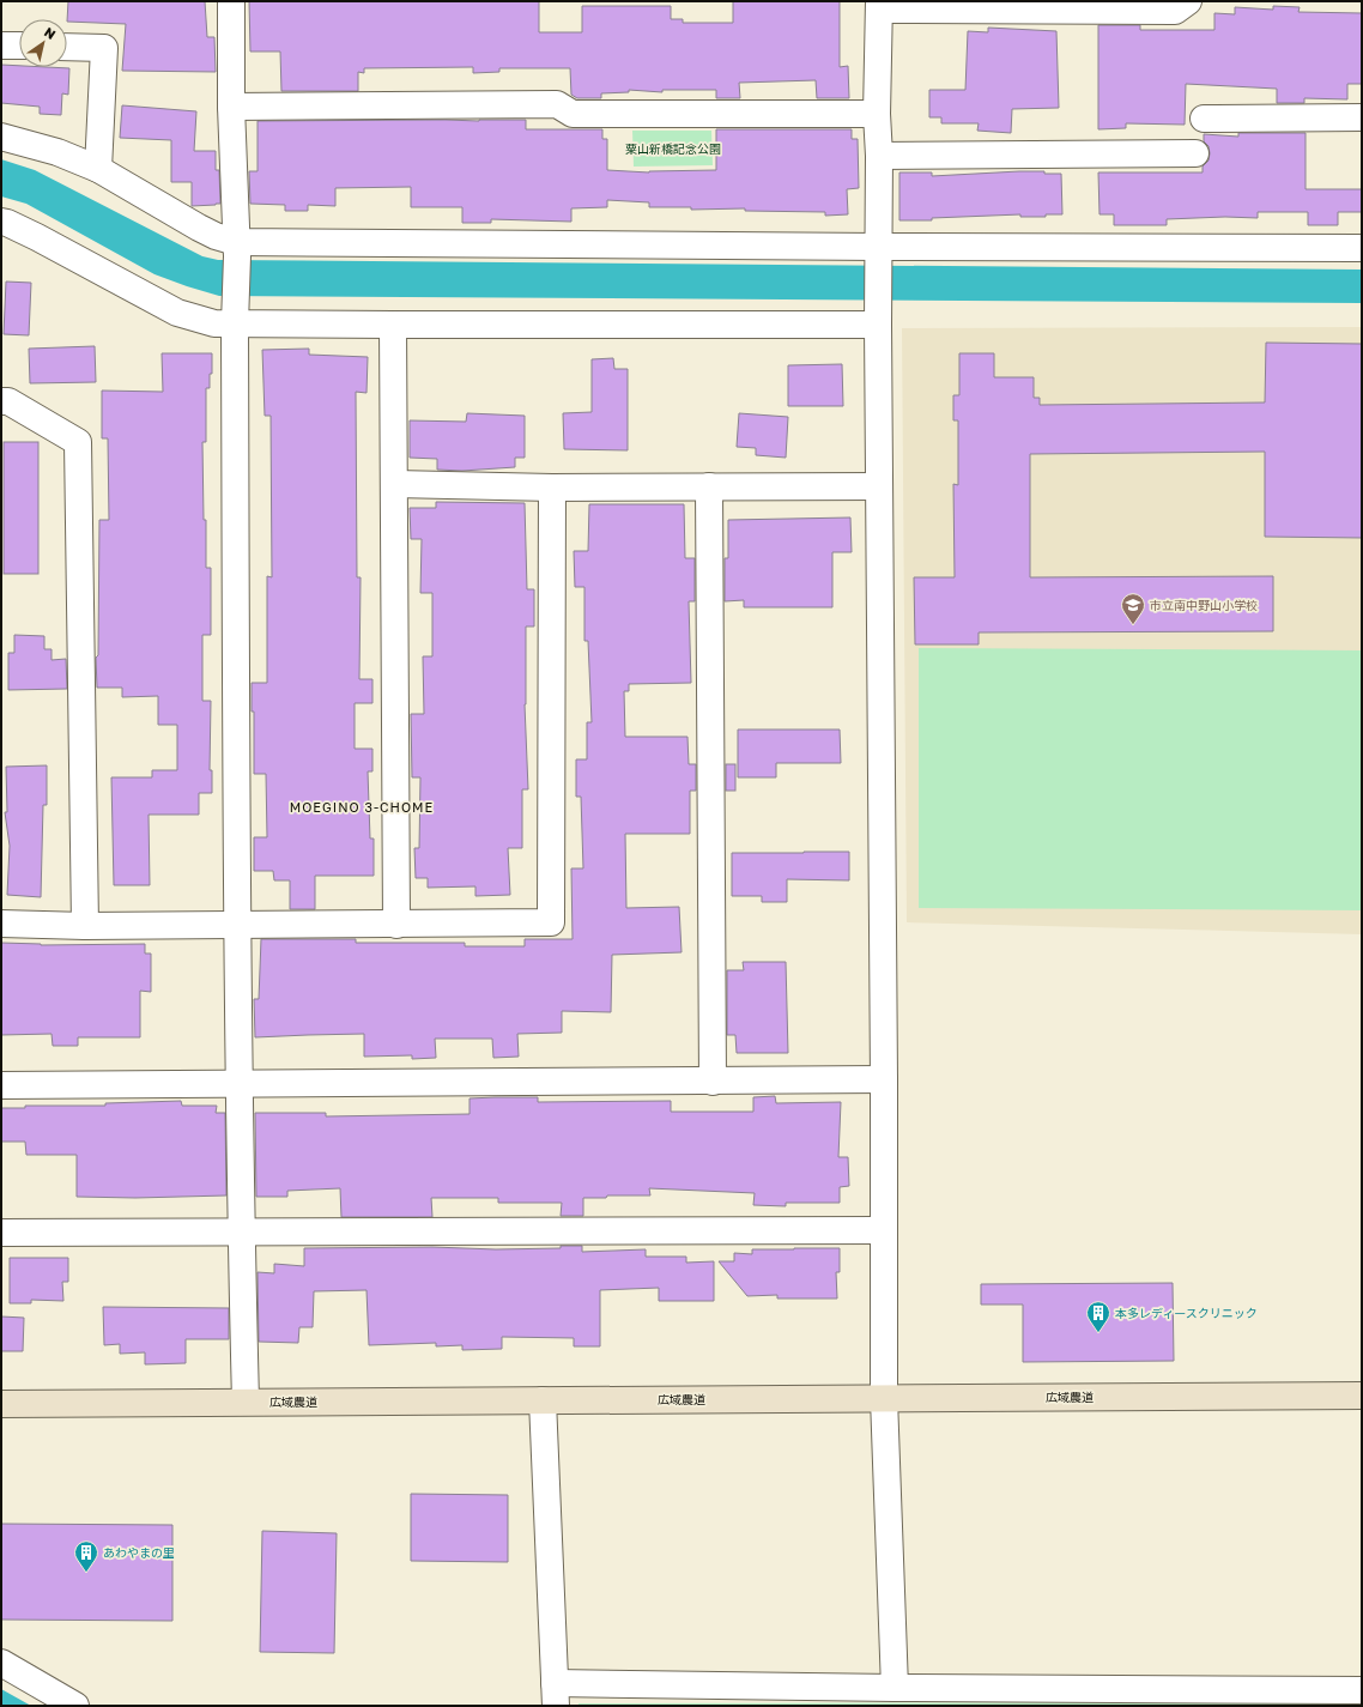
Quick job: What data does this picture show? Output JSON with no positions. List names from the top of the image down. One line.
{"streets":{"street":["広域農道"]},"districts":["MOEGINO 3-CHOME"],"parks":["粟山新橋記念公園"],"places":{"school or university":["市立南中野山小学校"],"building":["本多レディースクリニック","あわやまの里"]},"north":"top right"}
